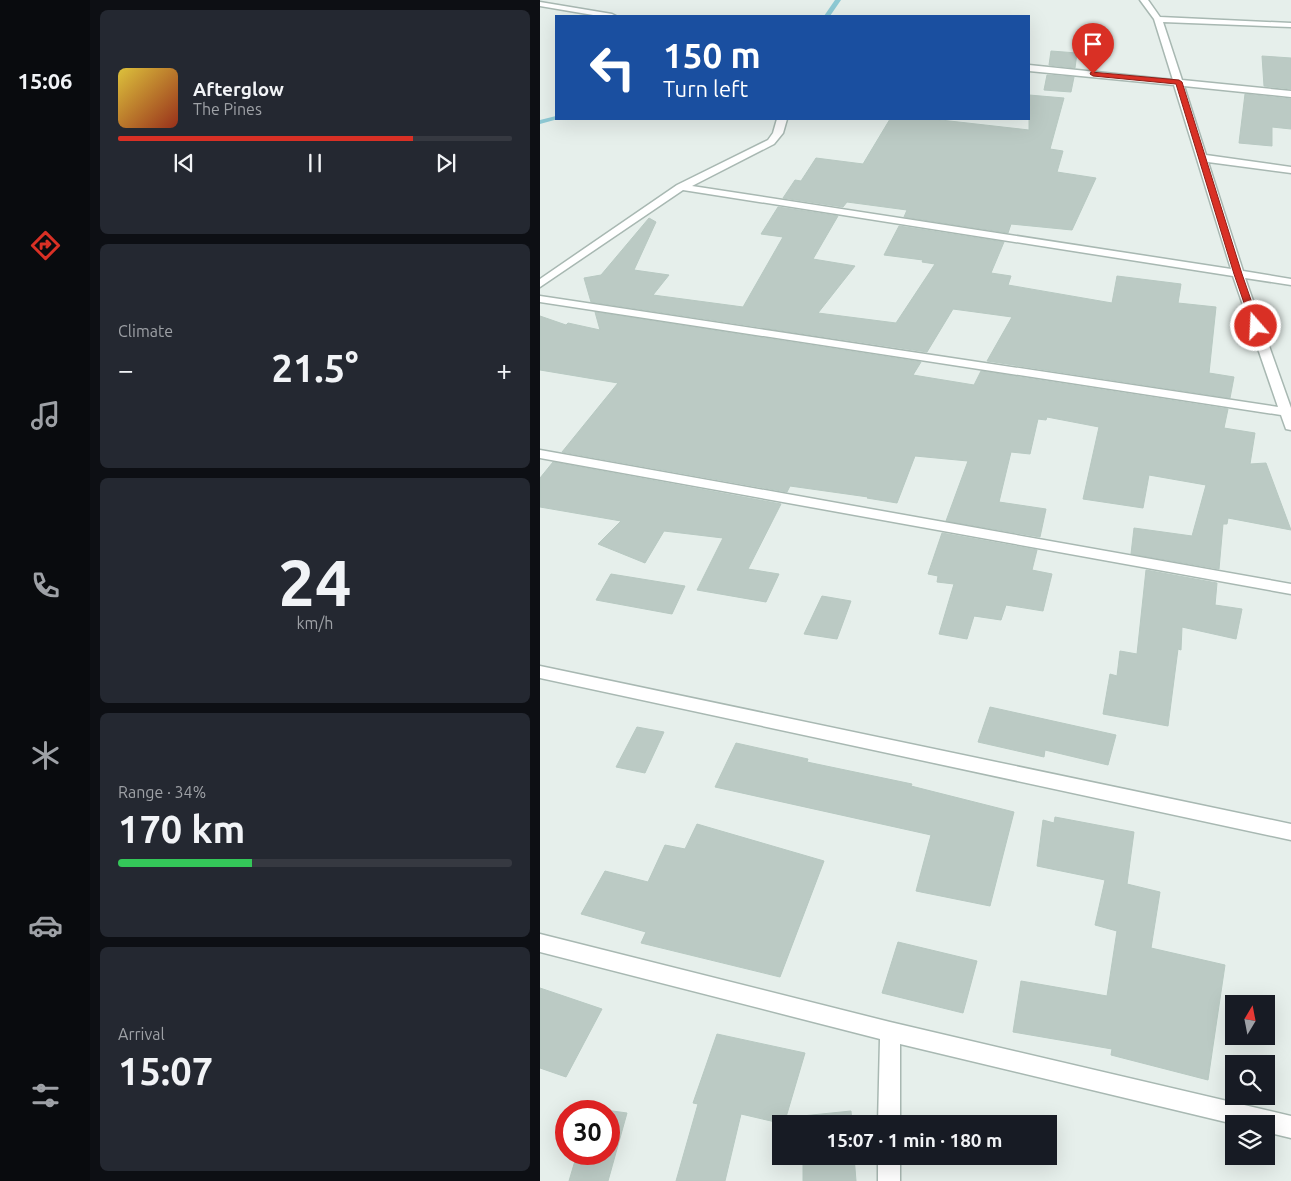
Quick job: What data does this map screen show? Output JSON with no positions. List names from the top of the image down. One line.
{"north":"top","page":{"tabs":"15:06","turn":["150 m","Turn left"],"song":["Afterglow","The Pines"],"tile":["Climate",["24","km/h"],["Range · 34%","170 km"],["Arrival","15:07"]],"heat":["−","21.5°","+"],"limit":"30","trip":"15:07 · 1 min · 180 m"}}
